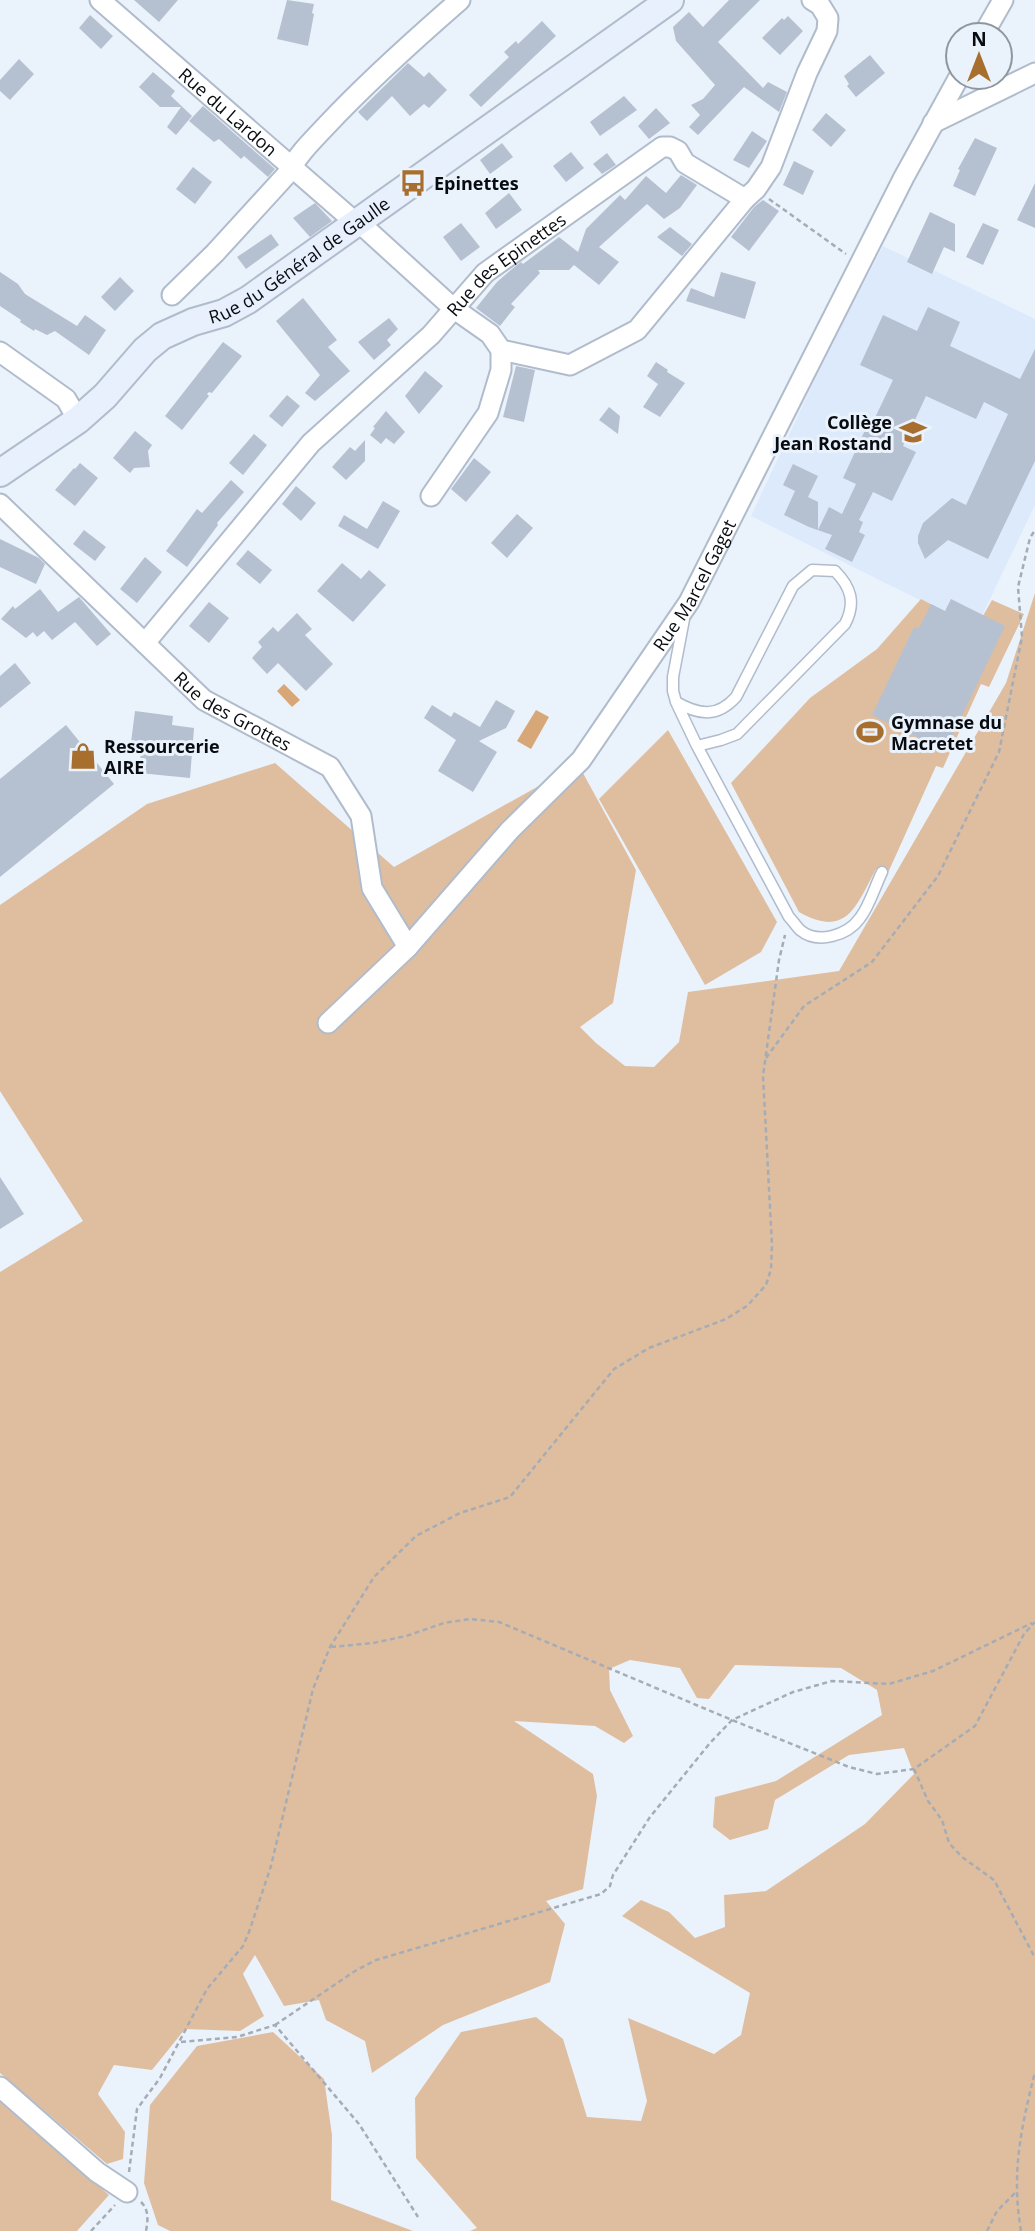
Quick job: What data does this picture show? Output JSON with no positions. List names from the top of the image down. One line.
{"streets":{"main road":["Rue du Général de Gaulle"],"street":["Rue du Lardon","Rue des Epinettes","Rue Marcel Gaget","Rue des Grottes"]},"crossings":[["Rue du Lardon","Rue du Général de Gaulle"],["Rue du Lardon","Rue des Epinettes"],["Rue des Epinettes","Rue des Grottes"],["Rue Marcel Gaget","Rue des Grottes"]],"places":{"bus stop":["Epinettes"],"school or university":["Collège Jean Rostand"],"sports":["Gymnase du Macretet"],"shop":["Ressourcerie AIRE"]},"north":"top"}
